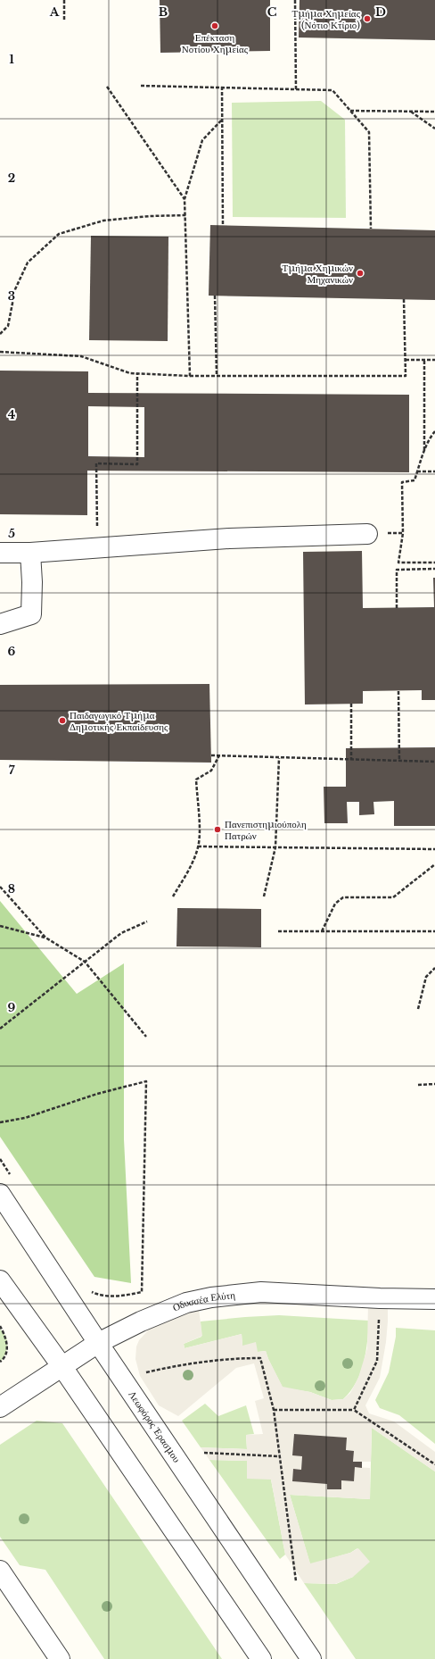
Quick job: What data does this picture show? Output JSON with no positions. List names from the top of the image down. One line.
{"streets":{"street":["Οδυσσέα Ελύτη","Λεωφόρος Έρασμου"]},"crossings":[["Οδυσσέα Ελύτη","Λεωφόρος Έρασμου"]],"places":["Τμήμα Χημείας (Νότιο Κτίριο)","Επέκταση Νοτίου Χημείας","Τμήμα Χημικών Μηχανικών","Παιδαγωγικό Τμήμα Δημοτικής Εκπαίδευσης","Πανεπιστημιούπολη Πατρών"],"grid":{"columns":["A","B","C","D"],"rows":["1","2","3","4","5","6","7","8","9"]}}
